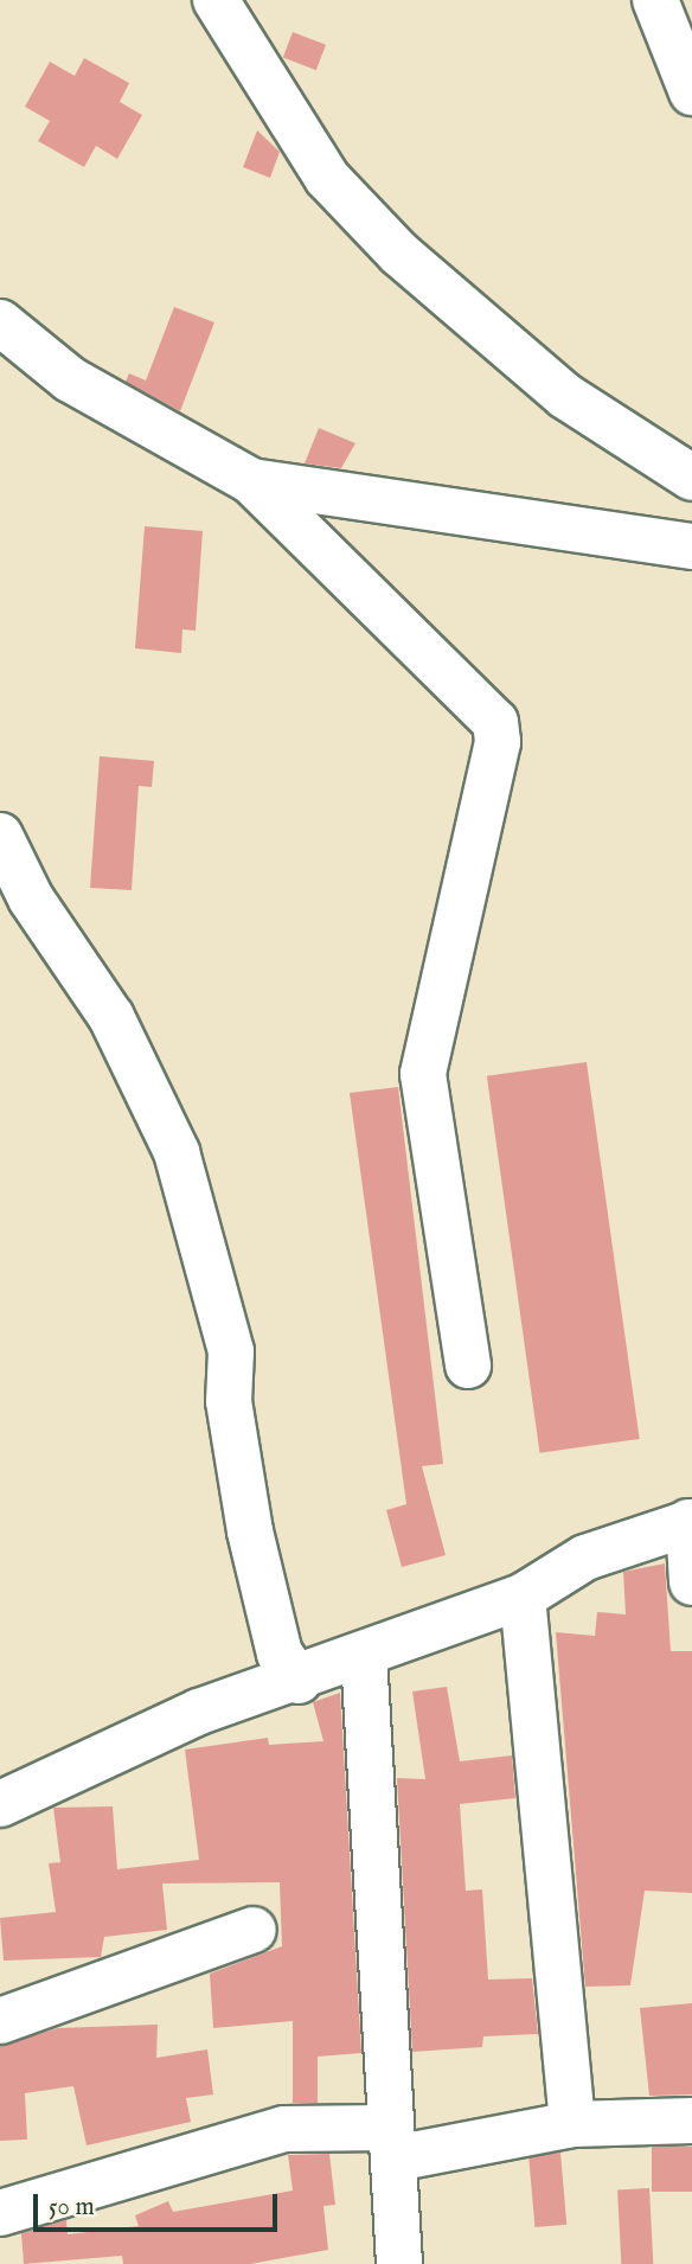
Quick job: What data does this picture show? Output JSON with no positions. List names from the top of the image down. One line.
{"scale_bar":"50 m"}
